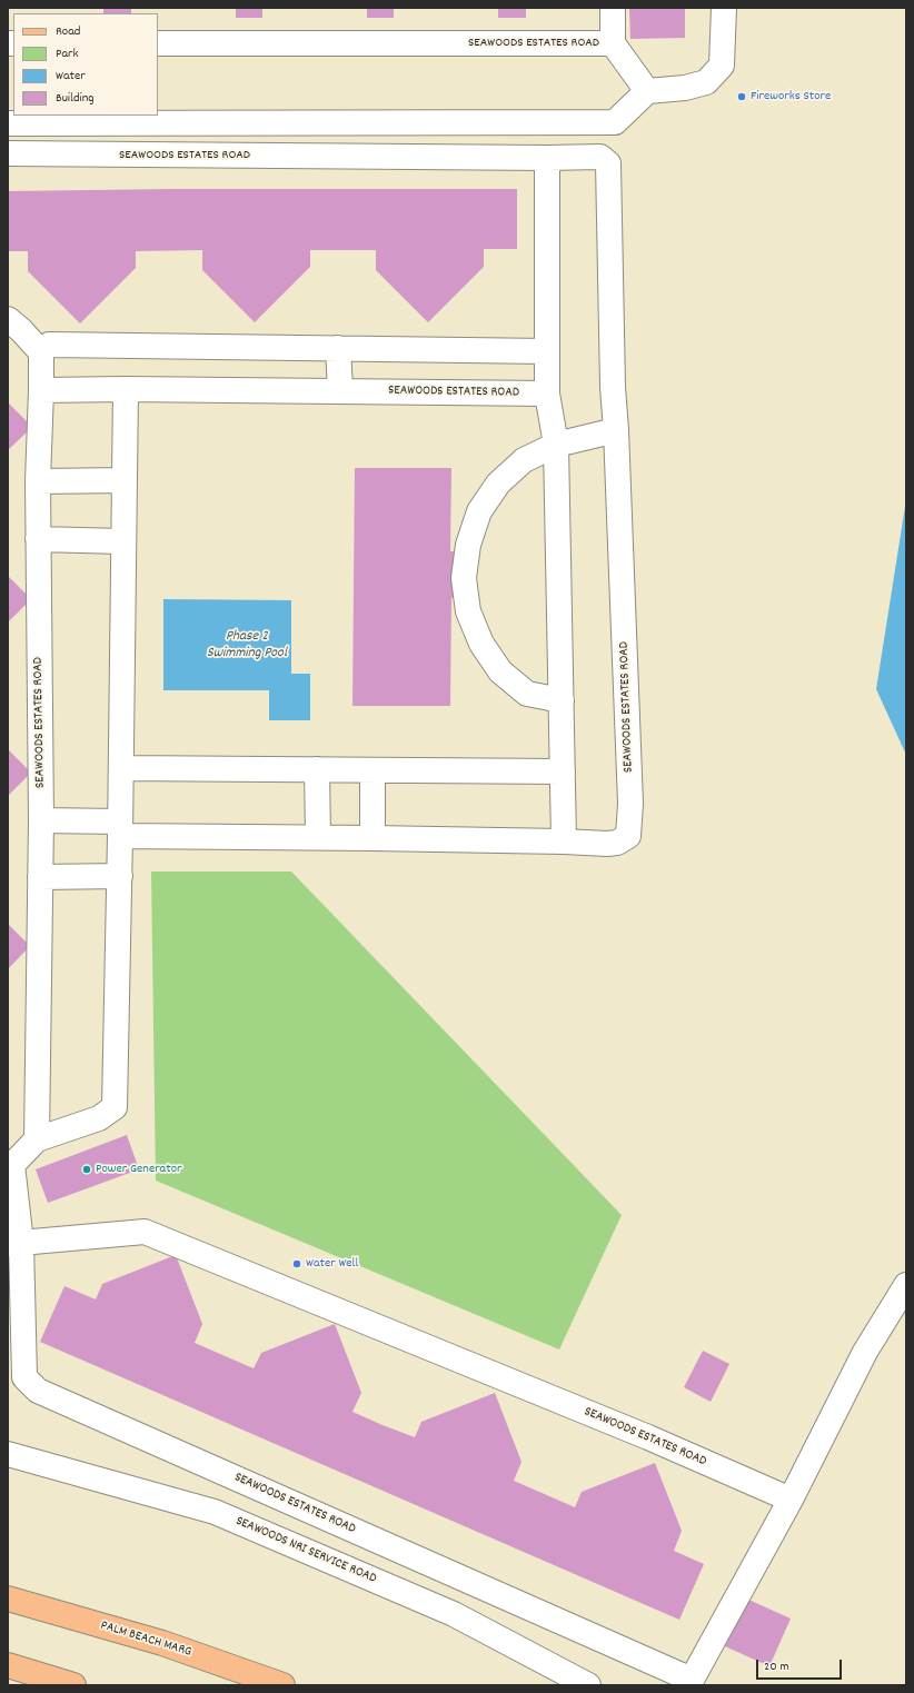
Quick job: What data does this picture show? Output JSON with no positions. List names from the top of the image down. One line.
{"streets":{"main road":["PALM BEACH MARG"],"street":["SEAWOODS ESTATES ROAD","SEAWOODS NRI SERVICE ROAD"]},"water":["Phase 2 Swimming Pool"],"places":["Fireworks Store","Power Generator","Water Well"],"legend":["Road","Park","Water","Building"],"scale_bar":"20 m"}
